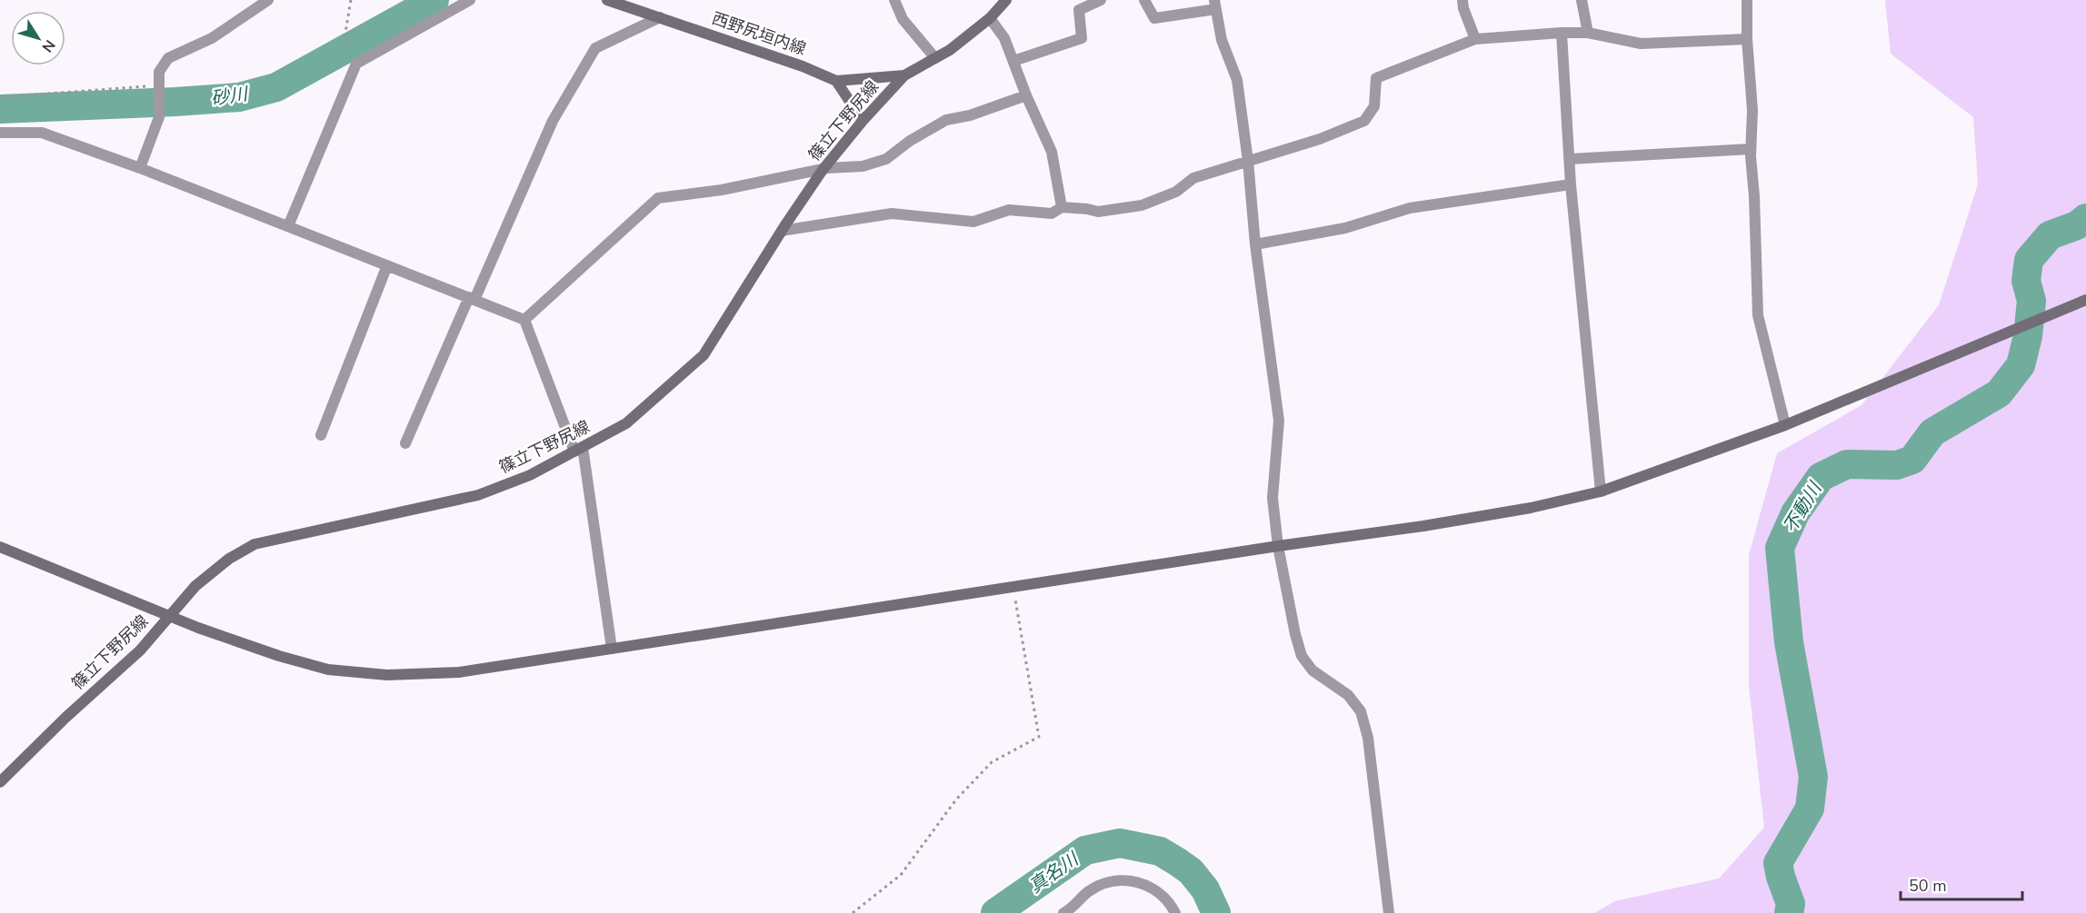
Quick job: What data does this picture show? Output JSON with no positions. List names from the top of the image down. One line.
{"streets":{"street":["西野尻垣内線","篠立下野尻線"]},"crossings":[["西野尻垣内線","篠立下野尻線"]],"water":["砂川","不動川","真名川"],"scale_bar":"50 m","north":"bottom right"}
